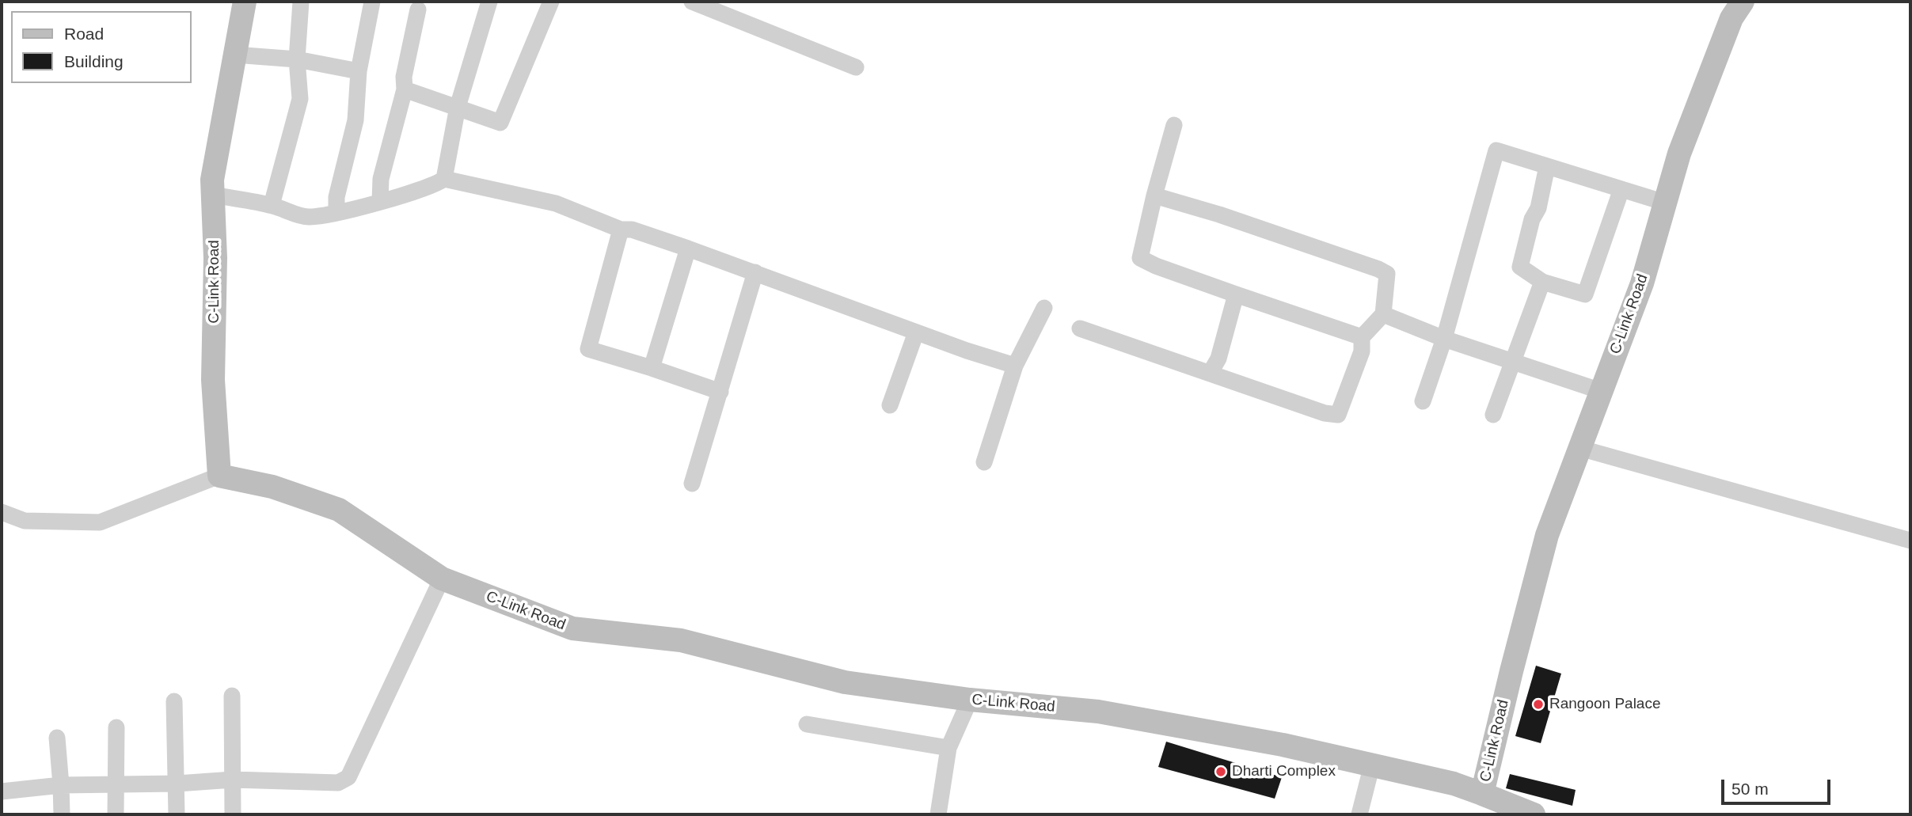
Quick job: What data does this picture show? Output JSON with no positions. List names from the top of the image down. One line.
{"streets":{"street":["C-Link Road"]},"places":["Rangoon Palace","Dharti Complex"],"legend":["Road","Building"],"scale_bar":"50 m"}
